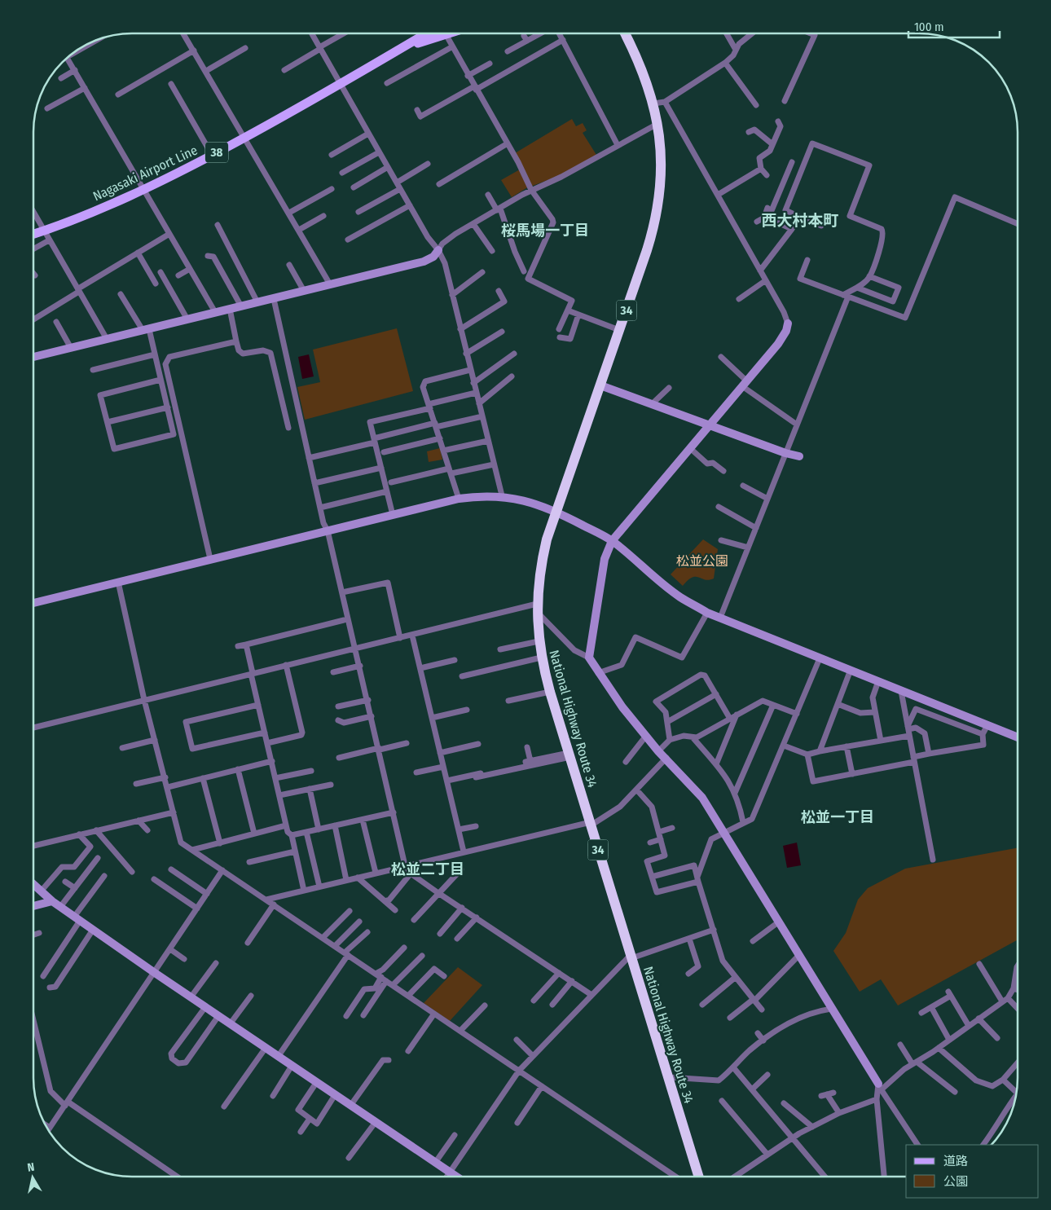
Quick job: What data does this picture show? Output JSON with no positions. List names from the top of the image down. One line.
{"streets":{"highway":["34","National Highway Route 34"],"main road":["38","Nagasaki Airport Line"]},"districts":["西大村本町","桜馬場一丁目","松並一丁目","松並二丁目"],"parks":["松並公園"],"legend":["道路","公園"],"scale_bar":"100 m","north":"top"}
